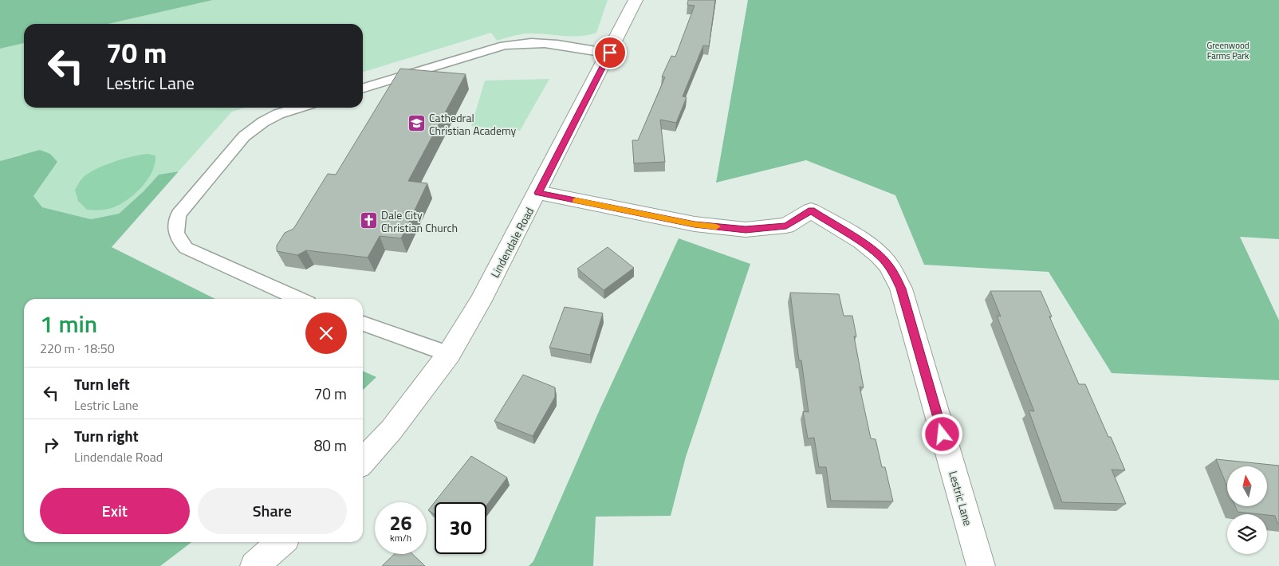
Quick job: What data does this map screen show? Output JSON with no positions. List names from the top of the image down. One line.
{"streets":{"street":["Lindendale Road","Lestric Lane"]},"crossings":[["Lindendale Road","Lestric Lane"]],"parks":["Greenwood Farms Park"],"places":{"school or university":["Cathedral Christian Academy"],"church":["Dale City Christian Church"]},"north":"top","page":{"turn":["70 m","Lestric Lane"],"heading":["1 min","220 m · 18:50"],"list":[{"name":"Turn left","note":"Lestric Lane","value":"70 m"},{"name":"Turn right","note":"Lindendale Road","value":"80 m"}],"buttons":["Exit","Share"],"speed":"26 km/h","limit":"30"}}
